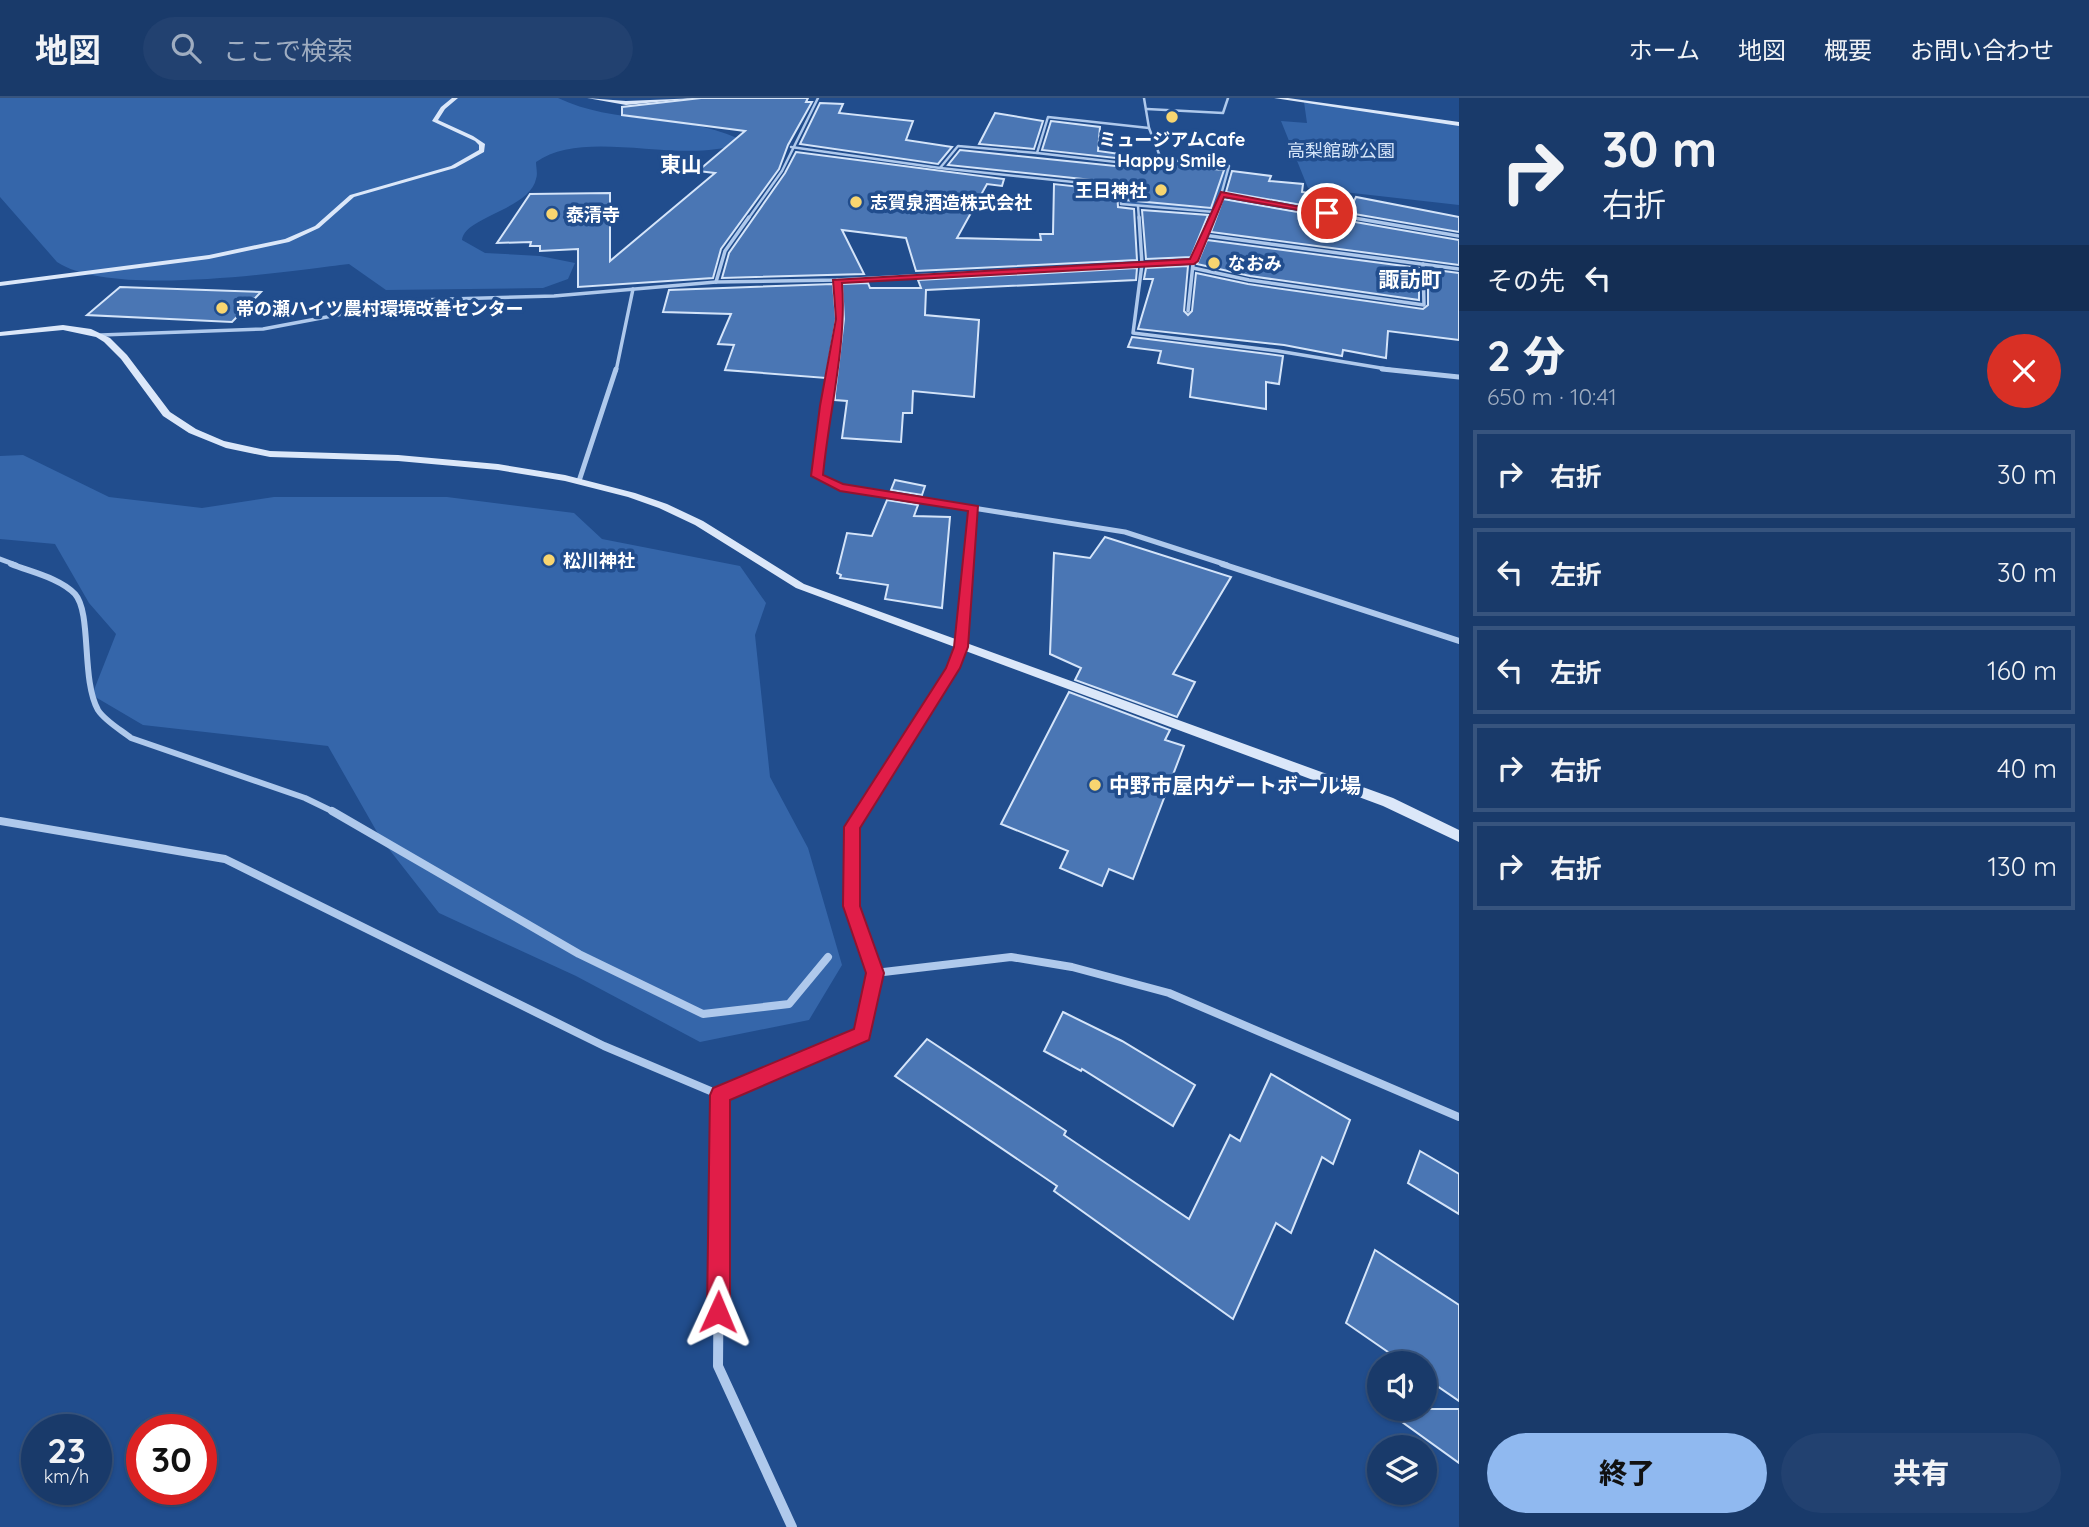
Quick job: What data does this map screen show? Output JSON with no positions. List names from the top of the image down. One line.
{"districts":["東山","諏訪町"],"parks":["高梨館跡公園"],"places":["ミュージアムCafe Happy Smile","王日神社","志賀泉酒造株式会社","泰清寺","なおみ","帯の瀬ハイツ農村環境改善センター","松川神社","中野市屋内ゲートボール場"],"page":{"header":"地図","search":"ここで検索","nav":["ホーム","地図","概要","お問い合わせ"],"turn":["30 m","右折"],"then":"その先","heading":["2 分","650 m · 10:41"],"list":[{"name":"右折","value":"30 m"},{"name":"左折","value":"30 m"},{"name":"左折","value":"160 m"},{"name":"右折","value":"40 m"},{"name":"右折","value":"130 m"}],"speed":"23 km/h","limit":"30","buttons":["終了","共有"]}}
